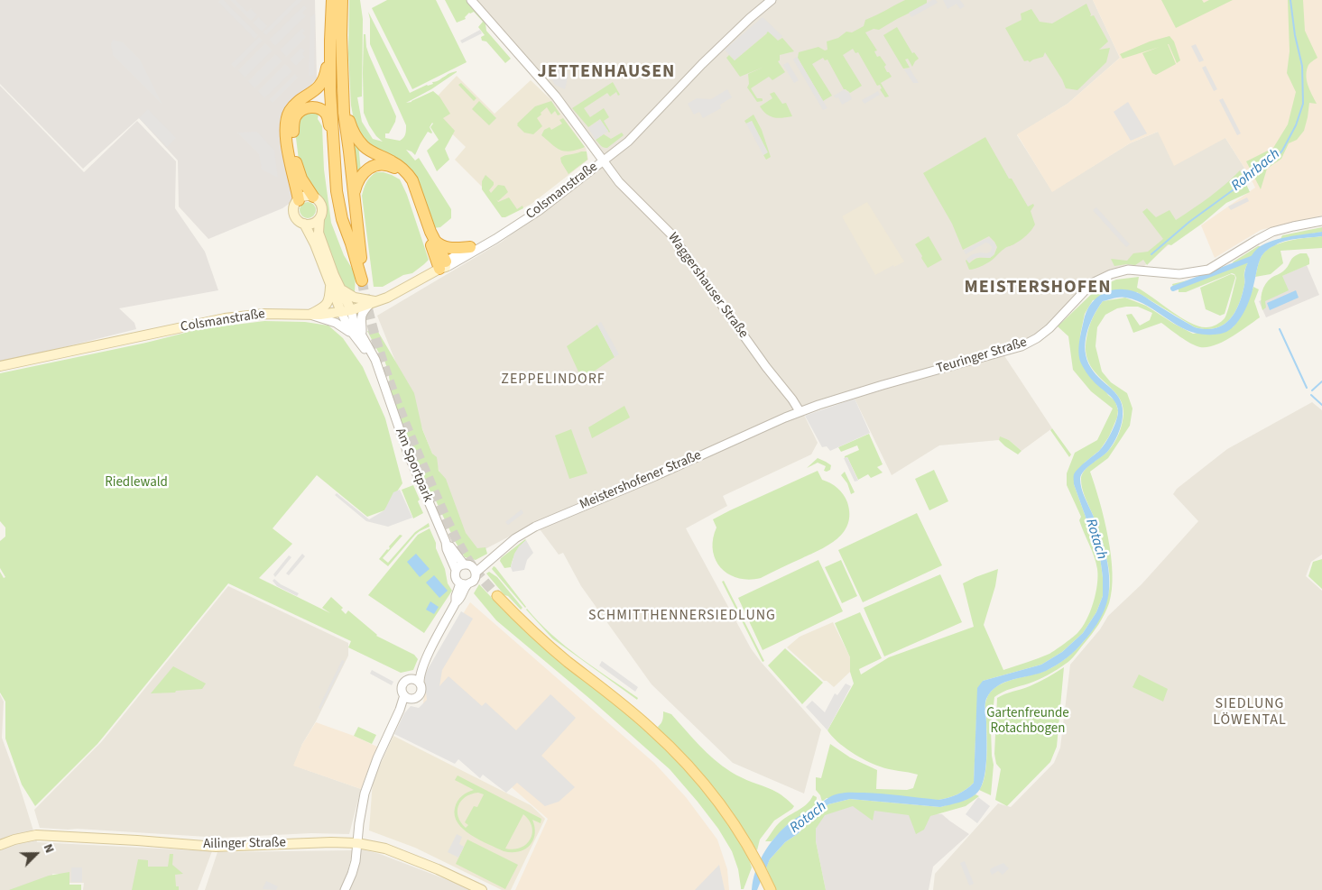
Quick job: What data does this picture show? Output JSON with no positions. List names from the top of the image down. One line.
{"streets":{"main road":["Colsmanstraße","Ailinger Straße"],"street":["Waggershauser Straße","Teuringer Straße","Am Sportpark","Meistershofener Straße"]},"crossings":[["Colsmanstraße","Waggershauser Straße"],["Colsmanstraße","Am Sportpark"],["Waggershauser Straße","Teuringer Straße"],["Waggershauser Straße","Meistershofener Straße"],["Teuringer Straße","Meistershofener Straße"],["Am Sportpark","Meistershofener Straße"]],"districts":["JETTENHAUSEN","MEISTERSHOFEN","ZEPPELINDORF","SCHMITTHENNERSIEDLUNG","SIEDLUNG LÖWENTAL"],"water":["Rohrbach","Rotach"],"parks":["Riedlewald","Gartenfreunde Rotachbogen"],"north":"top right"}
